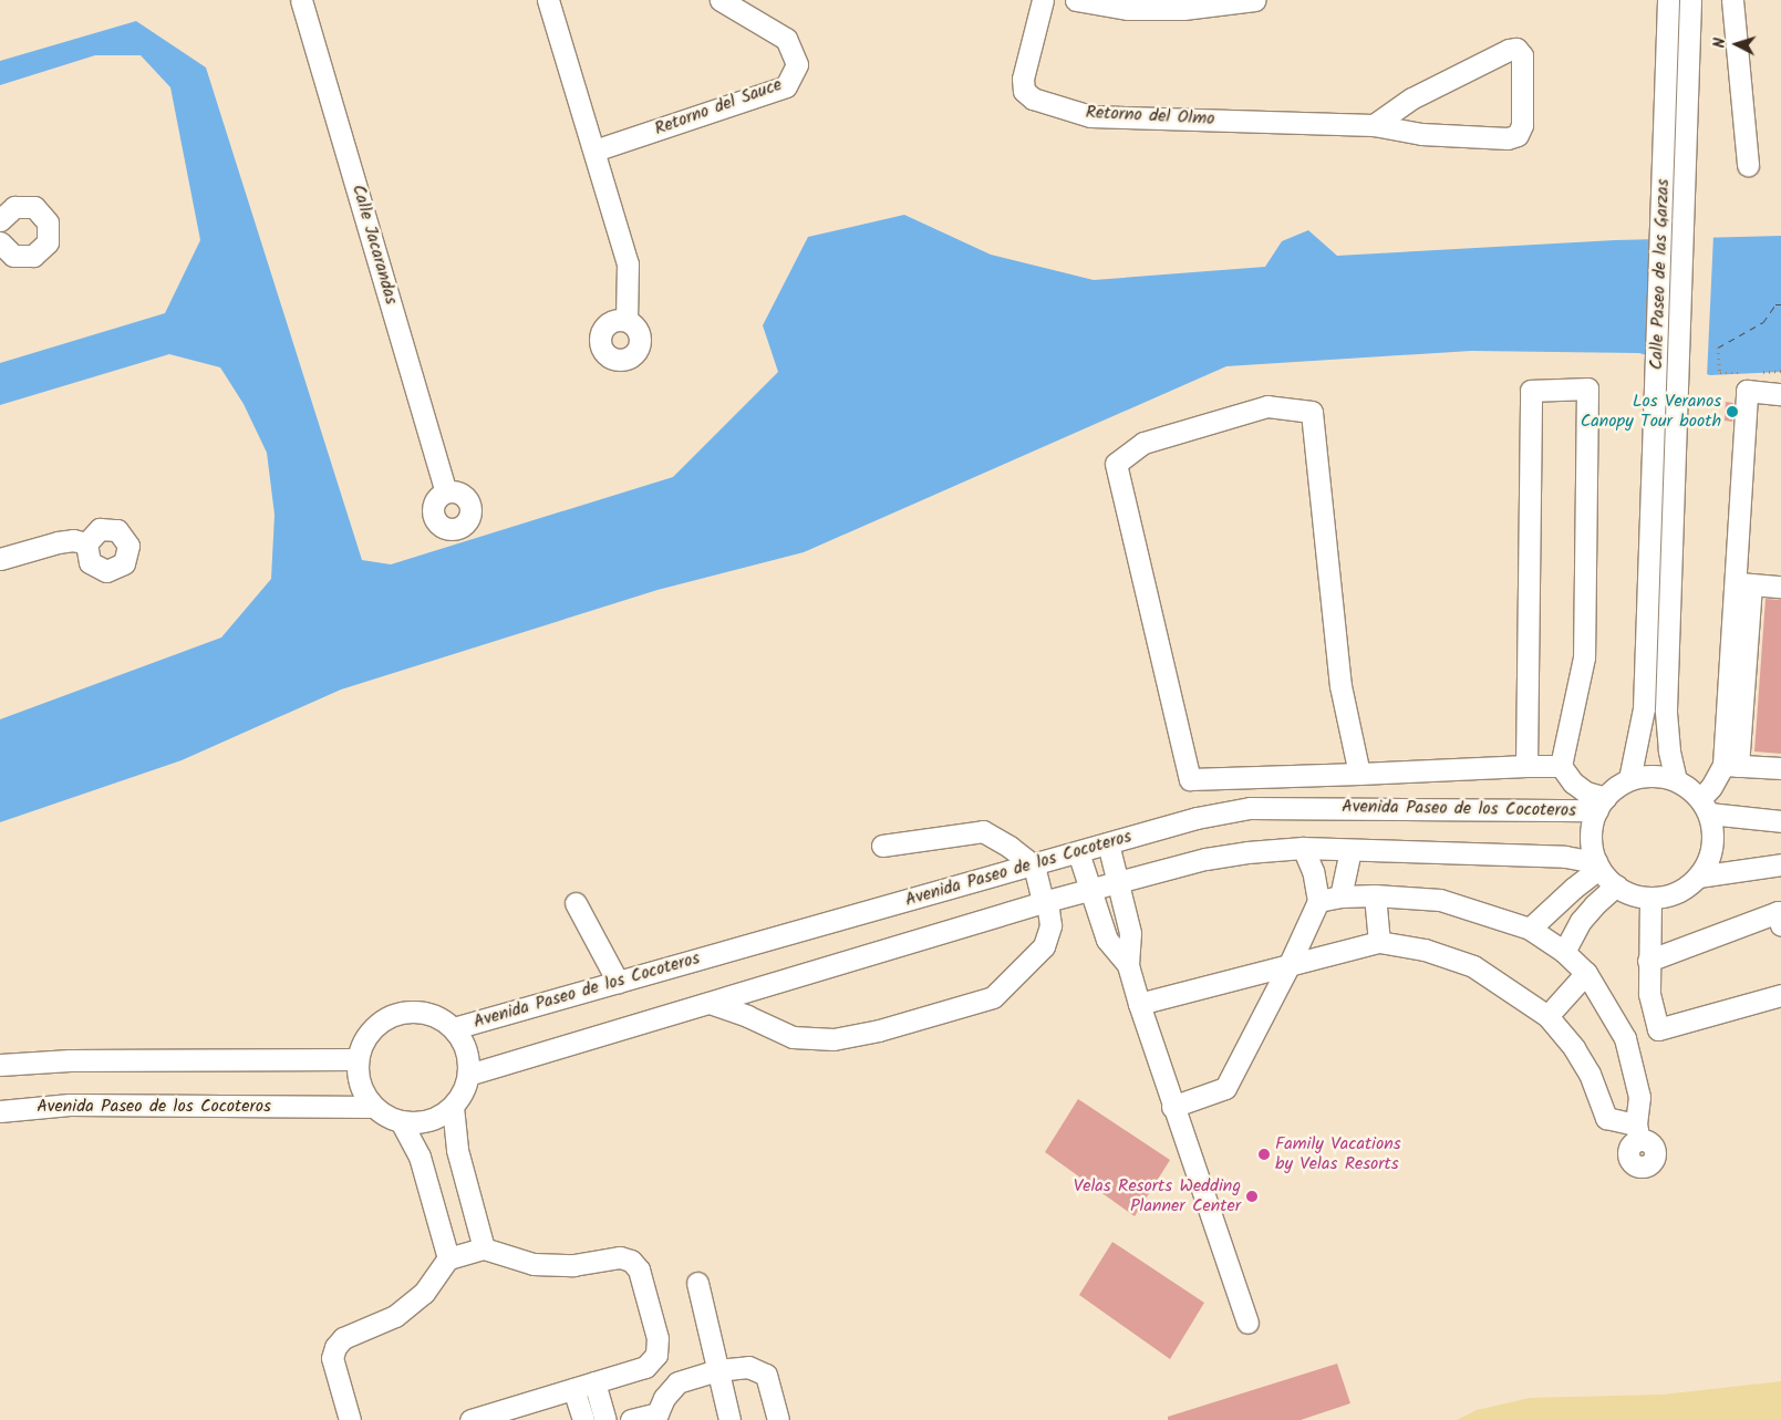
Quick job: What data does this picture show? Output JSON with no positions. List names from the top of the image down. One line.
{"streets":{"street":["Retorno del Sauce","Retorno del Olmo","Calle Jacarandas","Calle Paseo de las Garzas","Avenida Paseo de los Cocoteros"]},"crossings":[["Calle Paseo de las Garzas","Avenida Paseo de los Cocoteros"]],"places":["Los Veranos Canopy Tour booth","Family Vacations by Velas Resorts","Velas Resorts Wedding Planner Center"],"north":"left"}
